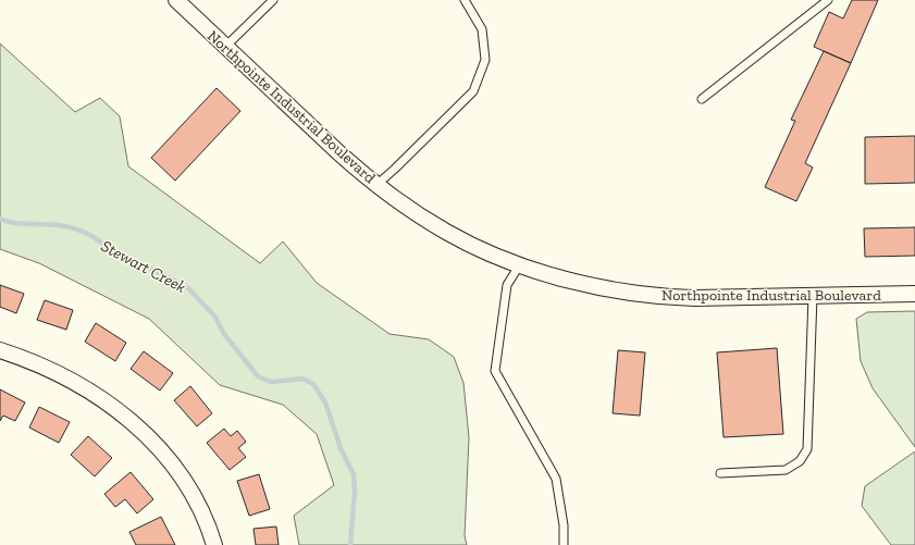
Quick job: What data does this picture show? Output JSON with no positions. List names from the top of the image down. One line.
{"streets":{"street":["Northpointe Industrial Boulevard"]},"water":["Stewart Creek"]}
